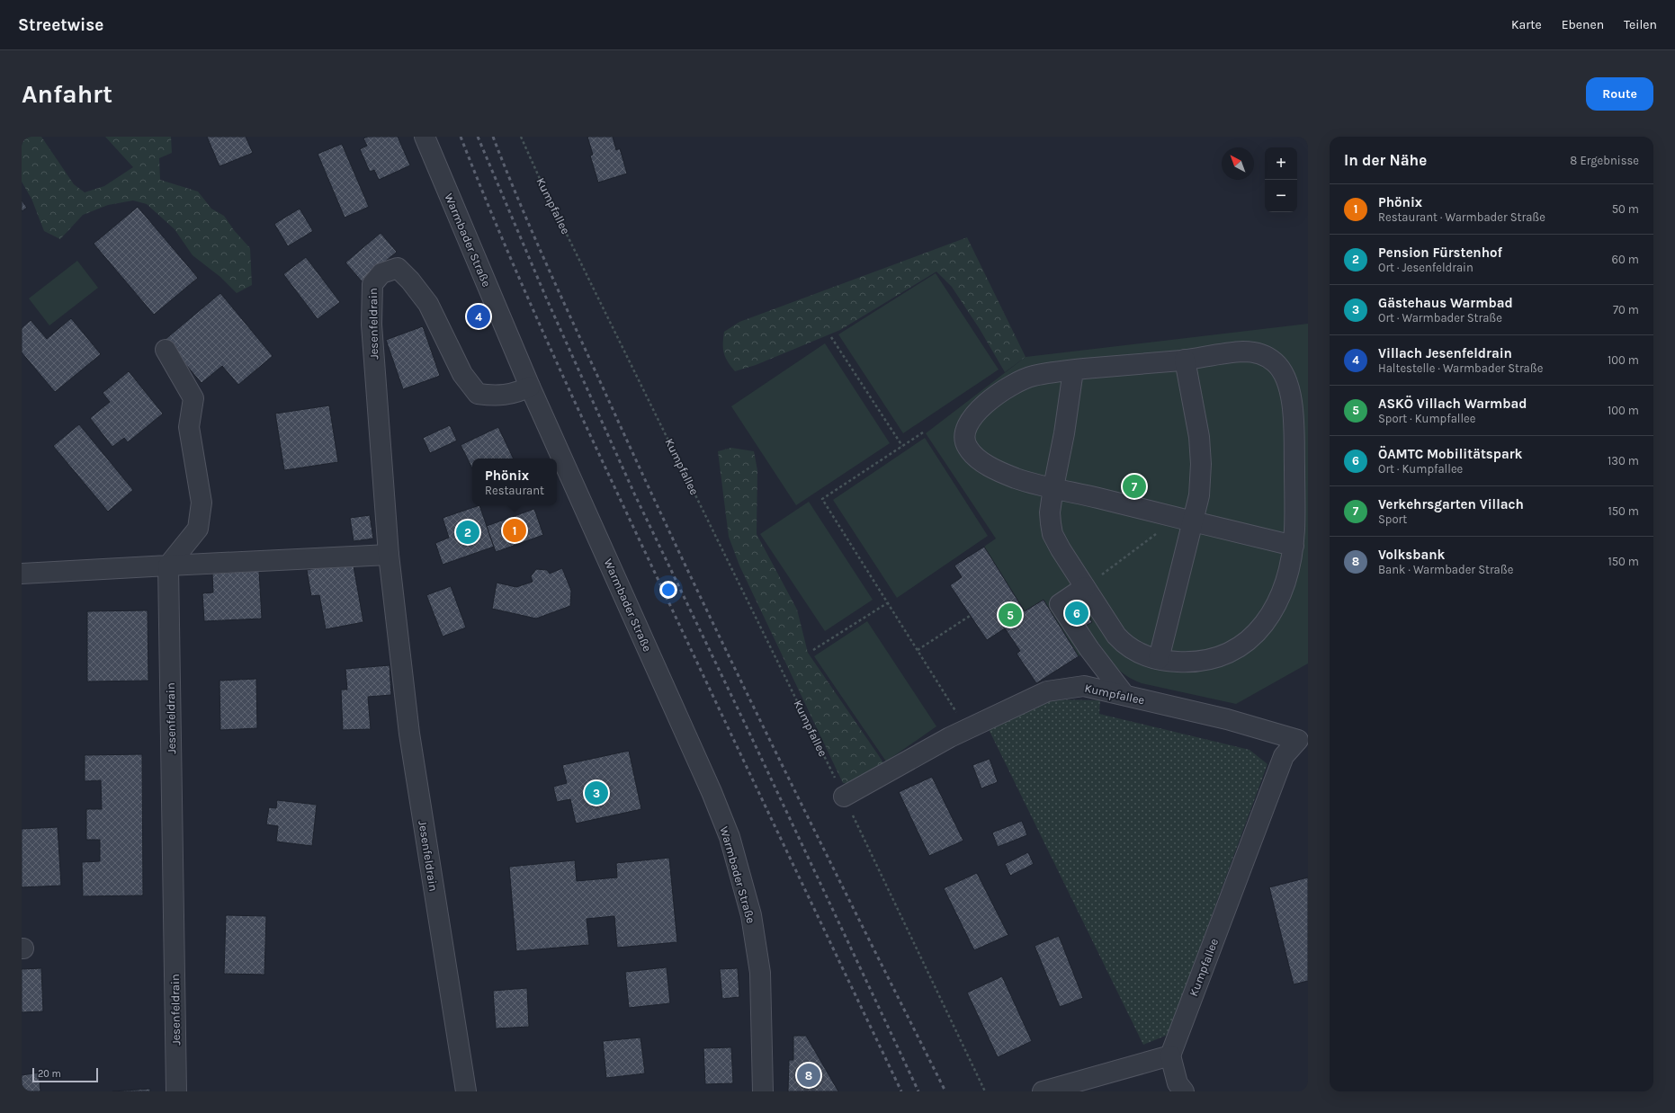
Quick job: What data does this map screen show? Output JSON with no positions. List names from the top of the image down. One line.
{"streets":{"street":["Kumpfallee","Warmbader Straße","Jesenfeldrain"]},"crossings":[["Warmbader Straße","Jesenfeldrain"]],"scale_bar":"20 m","north":"top left","page":{"header":"Streetwise","nav":["Karte","Ebenen","Teilen"],"buttons":"Route","title":"Anfahrt","heading":["In der Nähe","8 Ergebnisse"],"map_buttons":["+","−"],"list":[{"mark":"1","name":"Phönix","note":"Restaurant · Warmbader Straße","value":"50 m"},{"mark":"2","name":"Pension Fürstenhof","note":"Ort · Jesenfeldrain","value":"60 m"},{"mark":"3","name":"Gästehaus Warmbad","note":"Ort · Warmbader Straße","value":"70 m"},{"mark":"4","name":"Villach Jesenfeldrain","note":"Haltestelle · Warmbader Straße","value":"100 m"},{"mark":"5","name":"ASKÖ Villach Warmbad","note":"Sport · Kumpfallee","value":"100 m"},{"mark":"6","name":"ÖAMTC Mobilitätspark","note":"Ort · Kumpfallee","value":"130 m"},{"mark":"7","name":"Verkehrsgarten Villach","note":"Sport","value":"150 m"},{"mark":"8","name":"Volksbank","note":"Bank · Warmbader Straße","value":"150 m"}],"pins":["4","7","1","2","6","5","3","8"],"popup":["Phönix","Restaurant"],"scale":"20 m"}}
